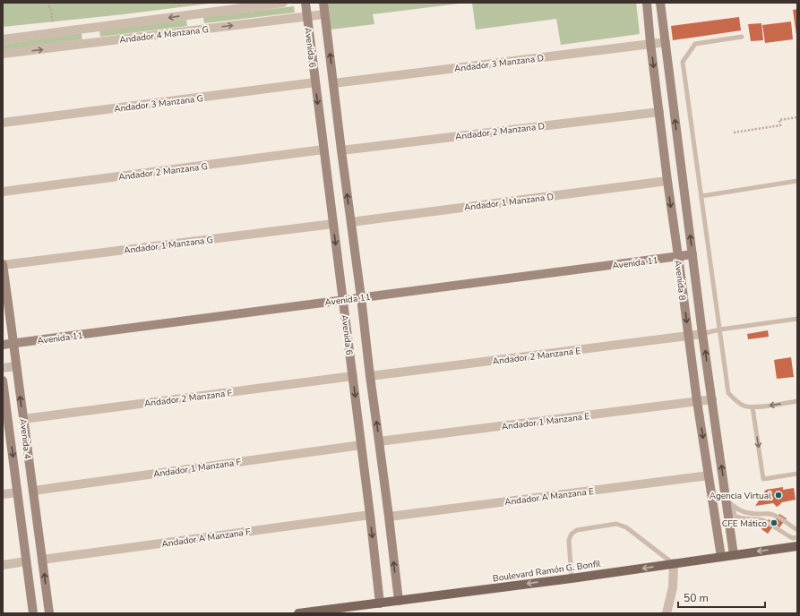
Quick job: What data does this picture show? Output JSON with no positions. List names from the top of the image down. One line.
{"streets":{"main road":["Boulevard Ramón G. Bonfil"],"street":["Andador 4 Manzana G","Avenida 6","Andador 3 Manzana D","Andador 3 Manzana G","Andador 2 Manzana D","Andador 2 Manzana G","Andador 1 Manzana D","Andador 1 Manzana G","Avenida 11","Avenida 8","Andador 2 Manzana E","Andador 2 Manzana F","Andador 1 Manzana E","Avenida 4","Andador 1 Manzana F","Andador A Manzana E","Andador A Manzana F"]},"crossings":[["Andador 4 Manzana G","Avenida 6"],["Avenida 6","Andador 3 Manzana D"],["Avenida 6","Andador 3 Manzana G"],["Avenida 6","Andador 2 Manzana D"],["Avenida 6","Andador 2 Manzana G"],["Avenida 6","Andador 1 Manzana D"],["Avenida 6","Andador 1 Manzana G"],["Avenida 6","Avenida 11"],["Avenida 6","Andador 2 Manzana E"],["Avenida 6","Andador 2 Manzana F"],["Avenida 6","Andador 1 Manzana E"],["Avenida 6","Andador 1 Manzana F"],["Avenida 6","Andador A Manzana E"],["Avenida 6","Andador A Manzana F"],["Avenida 6","Boulevard Ramón G. Bonfil"],["Andador 3 Manzana D","Avenida 8"],["Andador 2 Manzana D","Avenida 8"],["Andador 1 Manzana D","Avenida 8"],["Andador 1 Manzana G","Avenida 4"],["Avenida 11","Avenida 8"],["Avenida 11","Avenida 4"],["Avenida 8","Andador 2 Manzana E"],["Avenida 8","Andador 1 Manzana E"],["Avenida 8","Andador A Manzana E"],["Avenida 8","Boulevard Ramón G. Bonfil"],["Andador 2 Manzana F","Avenida 4"],["Avenida 4","Andador 1 Manzana F"],["Avenida 4","Andador A Manzana F"]],"one_way":["Boulevard Ramón G. Bonfil"],"places":["Agencia Virtual","CFE Mático"],"scale_bar":"50 m"}
